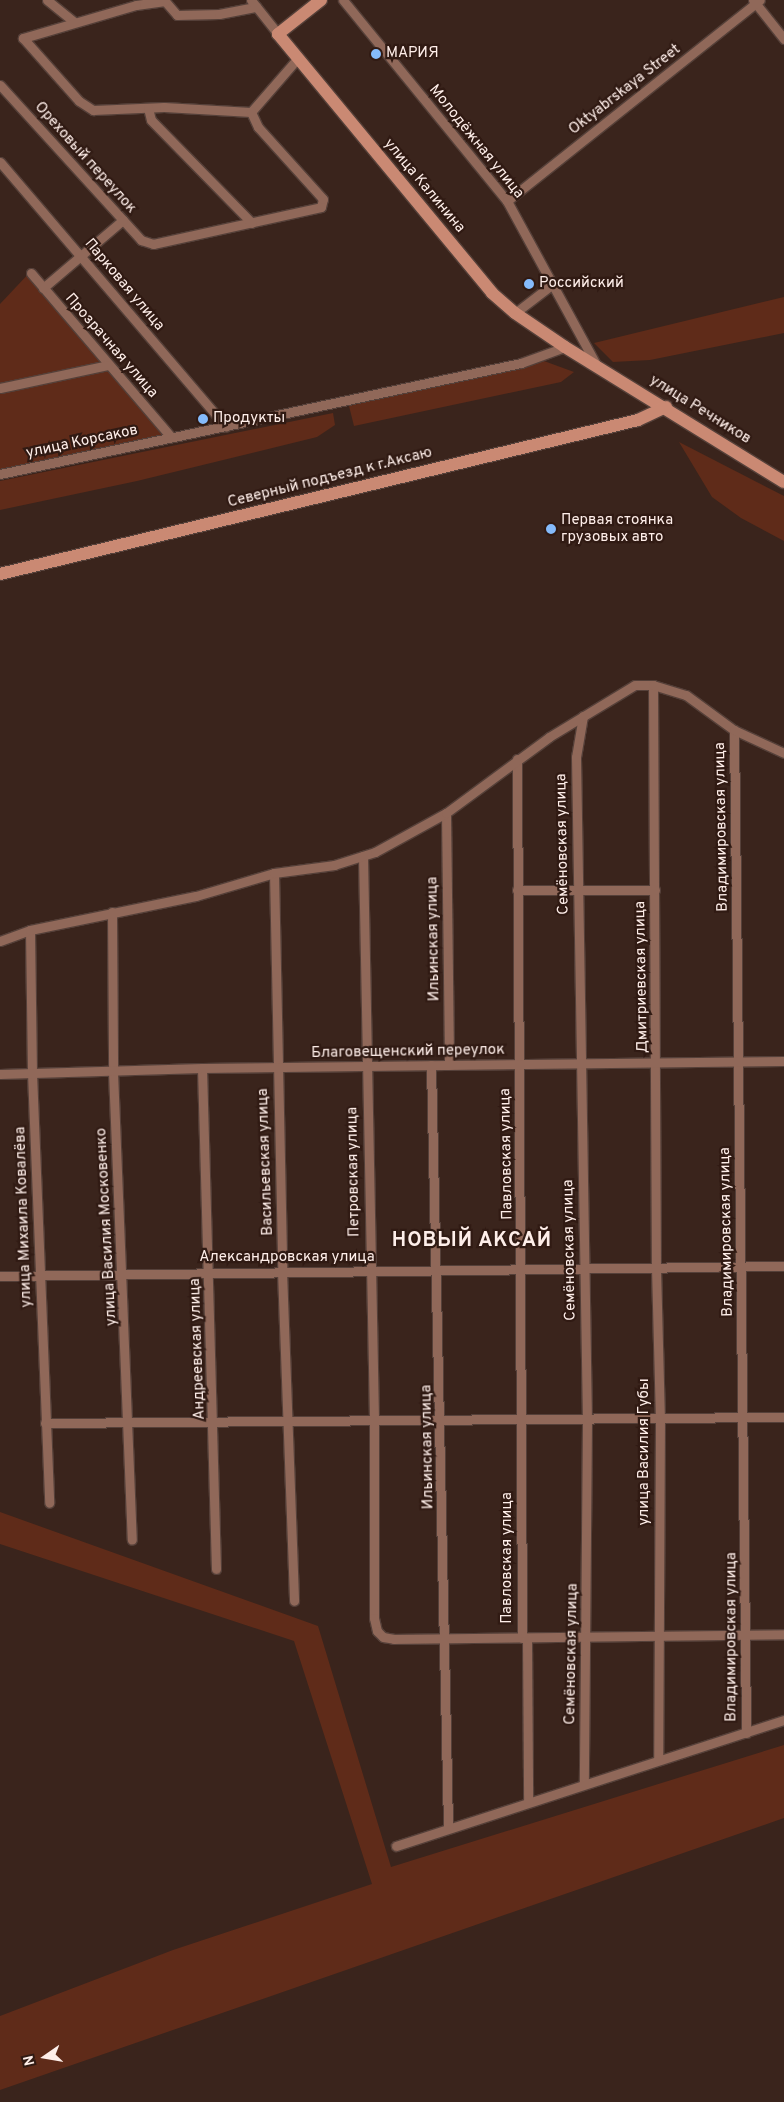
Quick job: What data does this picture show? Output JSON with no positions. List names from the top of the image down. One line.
{"streets":{"street":["Oktyabrskaya Street","Молодёжная улица","Ореховый переулок","улица Калинина","Парковая улица","Прозрачная улица","улица Речников","улица Корсаков","Северный подъезд к г.Аксаю","Владимировская улица","Семёновская улица","Ильинская улица","Дмитриевская улица","Благовещенский переулок","Павловская улица","Васильевская улица","Петровская улица","улица Михаила Ковалёва","улица Василия Московенко","Александровская улица","Андреевская улица","улица Василия Губы"]},"crossings":[["Oktyabrskaya Street","Молодёжная улица"],["Молодёжная улица","улица Калинина"],["Молодёжная улица","улица Речников"],["улица Калинина","улица Речников"],["улица Калинина","улица Корсаков"],["Парковая улица","улица Корсаков"],["Прозрачная улица","улица Корсаков"],["улица Речников","Северный подъезд к г.Аксаю"],["Владимировская улица","Благовещенский переулок"],["Владимировская улица","Александровская улица"],["Семёновская улица","Благовещенский переулок"],["Семёновская улица","Александровская улица"],["Ильинская улица","Благовещенский переулок"],["Ильинская улица","Петровская улица"],["Ильинская улица","Александровская улица"],["Дмитриевская улица","Благовещенский переулок"],["Дмитриевская улица","Александровская улица"],["Дмитриевская улица","улица Василия Губы"],["Благовещенский переулок","Павловская улица"],["Благовещенский переулок","Васильевская улица"],["Благовещенский переулок","Петровская улица"],["Благовещенский переулок","улица Михаила Ковалёва"],["Благовещенский переулок","улица Василия Московенко"],["Благовещенский переулок","Андреевская улица"],["Павловская улица","Александровская улица"],["Васильевская улица","Александровская улица"],["Петровская улица","Александровская улица"],["улица Михаила Ковалёва","Александровская улица"],["улица Василия Московенко","Александровская улица"],["Александровская улица","Андреевская улица"],["Александровская улица","улица Василия Губы"]],"districts":["НОВЫЙ АКСАЙ"],"places":["МАРИЯ","Российский","Продукты","Первая стоянка грузовых авто"],"north":"left"}
